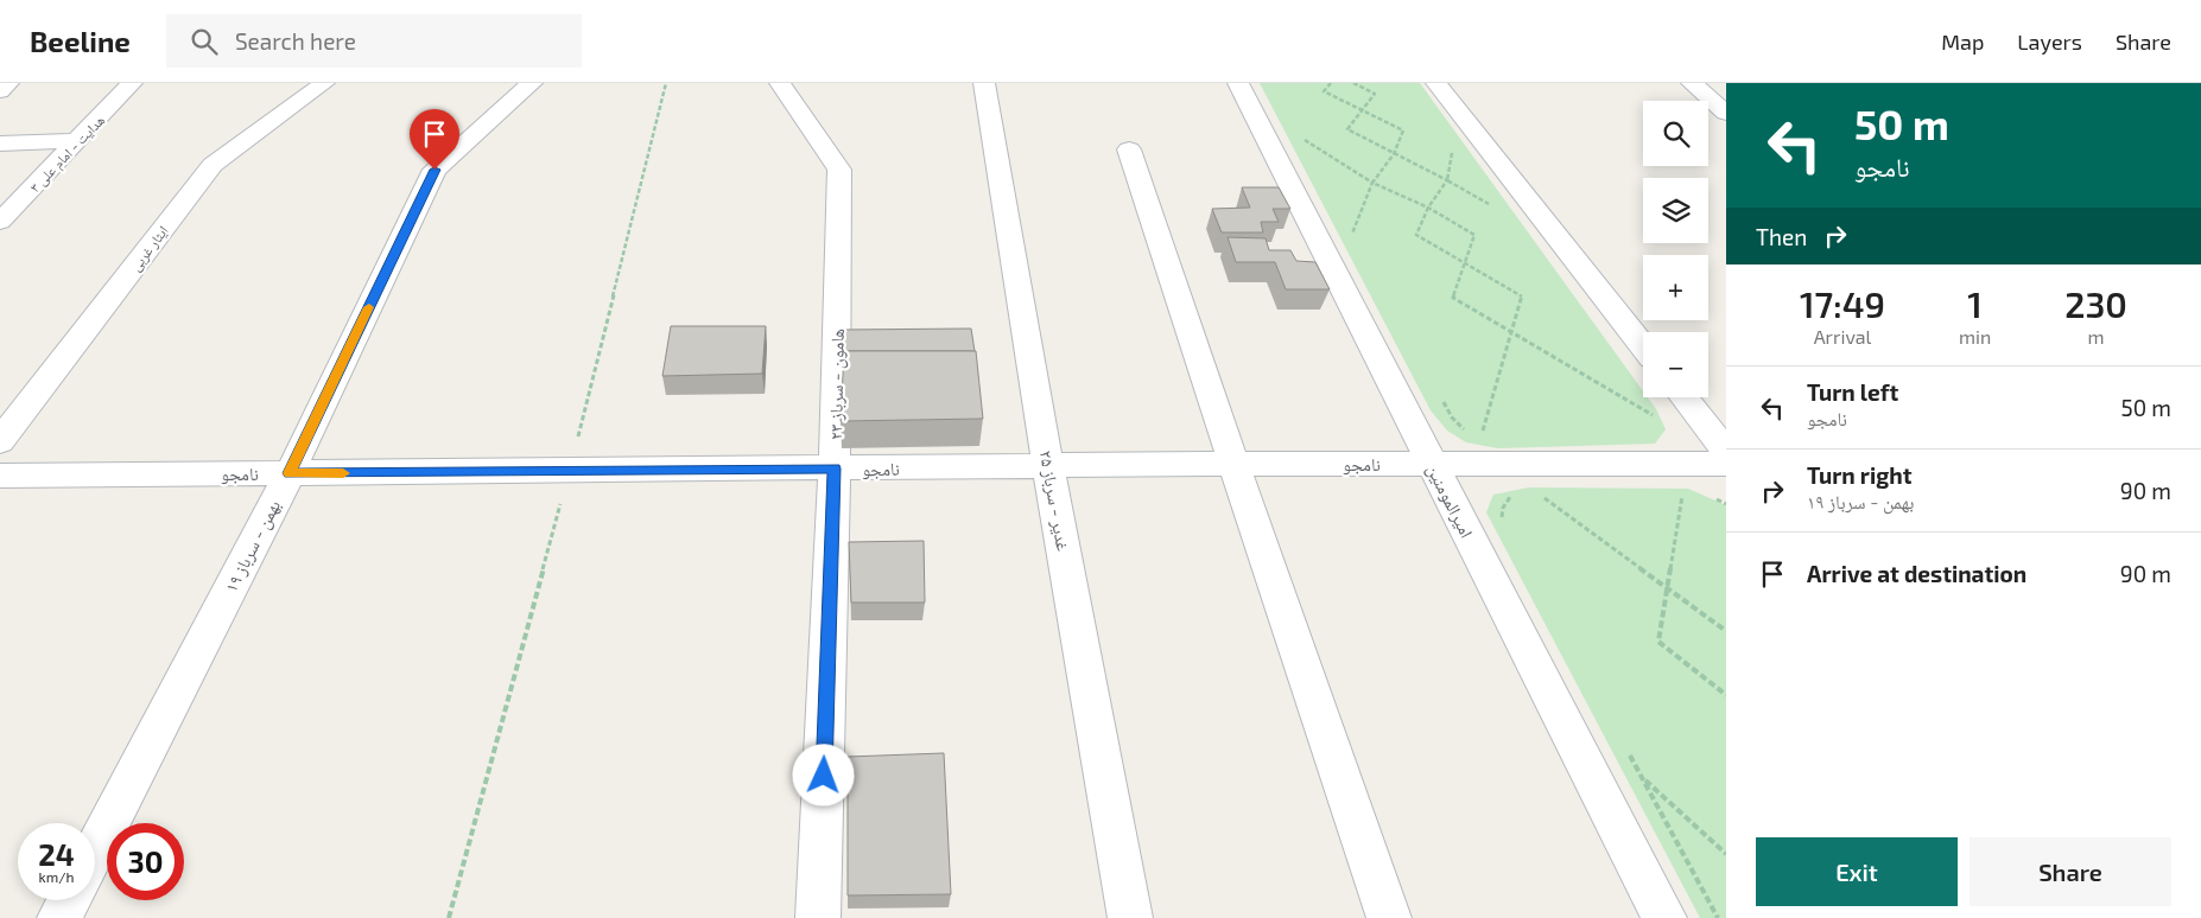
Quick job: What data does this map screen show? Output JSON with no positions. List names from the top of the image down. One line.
{"streets":{"street":["هدایت - امام علی ۳","ایثار غربی","هامون - سرباز ۲۳","نامجو","غدیر - سرباز ۲۵","امیرالمومنین","بهمن - سرباز ۱۹"]},"crossings":[["هامون - سرباز ۲۳","نامجو"],["نامجو","غدیر - سرباز ۲۵"],["نامجو","امیرالمومنین"],["نامجو","بهمن - سرباز ۱۹"]],"page":{"header":"Beeline","search":"Search here","nav":["Map","Layers","Share"],"turn":["50 m","نامجو"],"map_buttons":["+","−"],"then":"Then","eta":["17:49","Arrival","1","min","230","m"],"list":[{"name":"Turn left","note":"نامجو","value":"50 m"},{"name":"Turn right","note":"بهمن - سرباز ۱۹","value":"90 m"},{"name":"Arrive at destination","value":"90 m"}],"speed":"24 km/h","limit":"30","buttons":["Exit","Share"]}}
